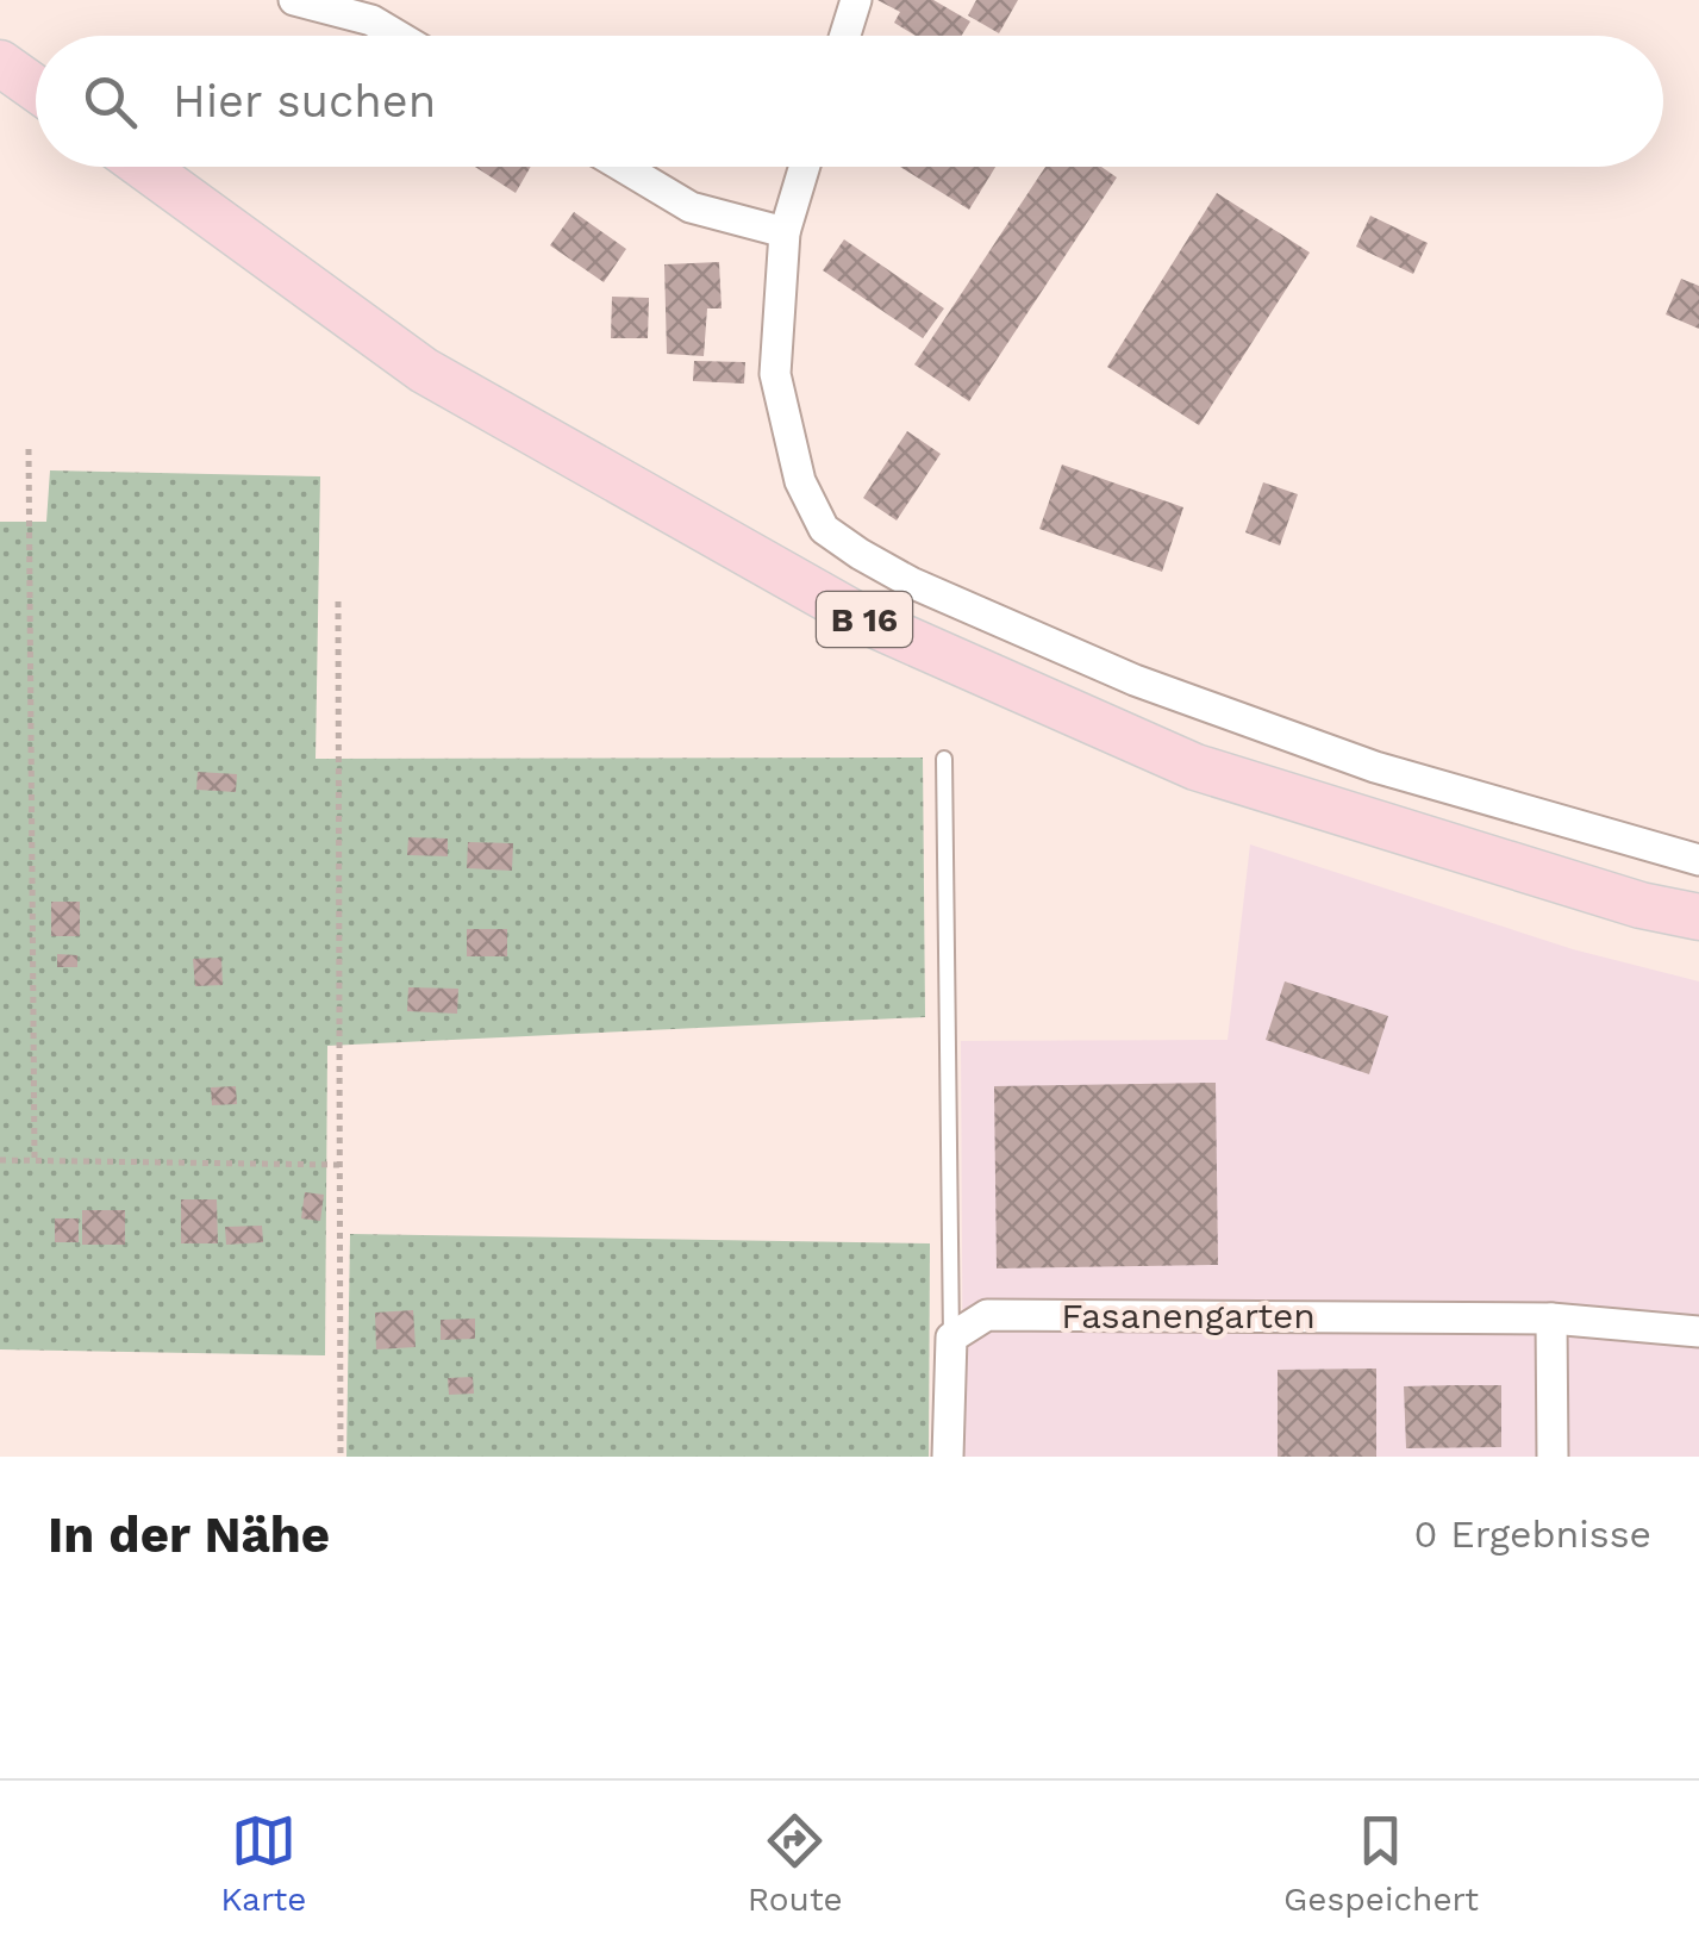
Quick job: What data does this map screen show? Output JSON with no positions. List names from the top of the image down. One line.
{"streets":{"main road":["B 16"],"street":["Fasanengarten"]},"page":{"search":"Hier suchen","heading":["In der Nähe","0 Ergebnisse"],"nav":["Karte","Route","Gespeichert"]}}
